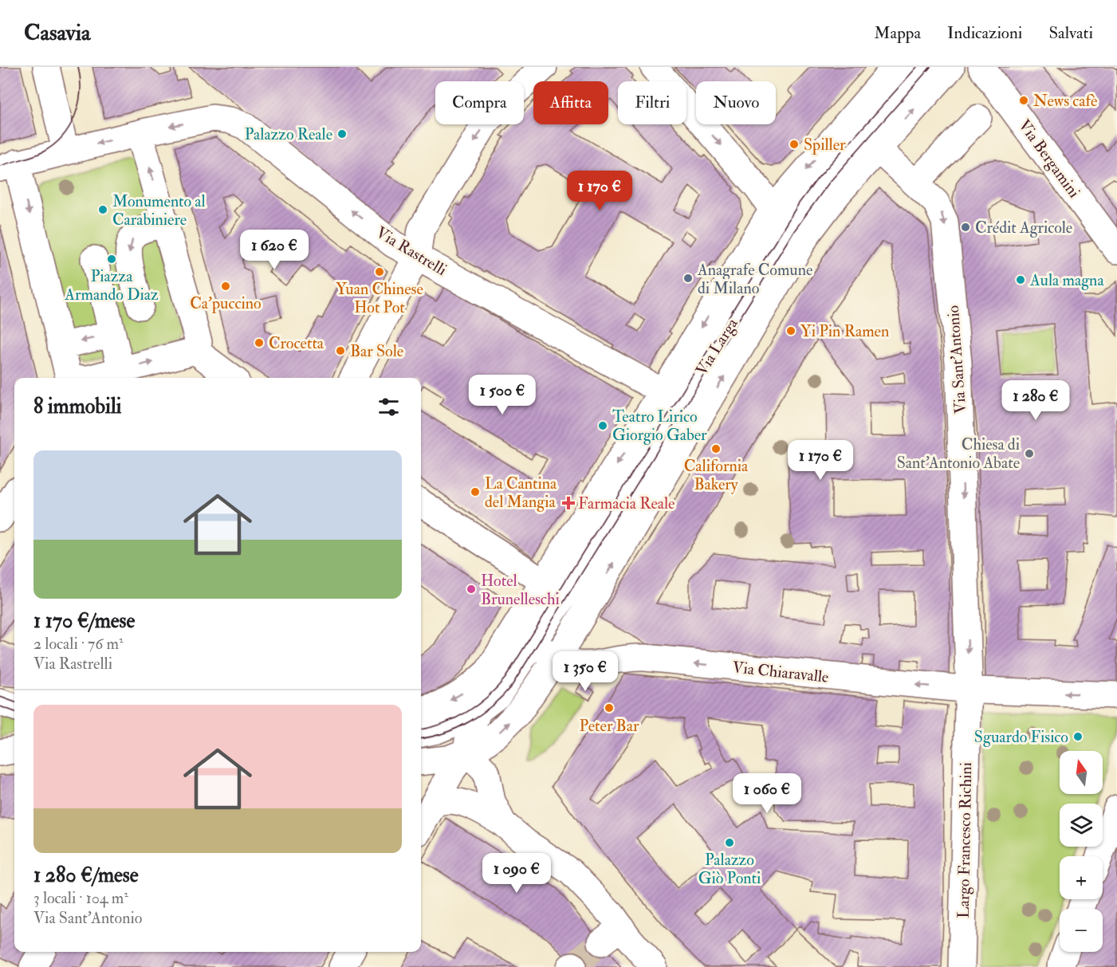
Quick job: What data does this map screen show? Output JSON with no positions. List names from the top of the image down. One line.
{"streets":{"street":["Via Bergamini","Via Rastrelli","Via Larga","Via Sant'Antonio","Via Chiaravalle","Largo Francesco Richini"]},"crossings":[["Via Rastrelli","Via Larga"],["Via Larga","Via Chiaravalle"],["Via Sant'Antonio","Via Chiaravalle"],["Via Sant'Antonio","Largo Francesco Richini"],["Via Chiaravalle","Largo Francesco Richini"]],"one_way":["Via Rastrelli","Via Sant'Antonio","Via Chiaravalle"],"places":{"other":["News cafè","Palazzo Reale","Spiller","Monumento al Carabiniere","Crédit Agricole","Piazza Armando Diaz","Yuan Chinese Hot Pot","Anagrafe Comune di Milano","Aula magna","Ca'puccino","Yi Pin Ramen","Crocetta","Bar Sole","Teatro Lirico Giorgio Gaber","California Bakery","Chiesa di Sant'Antonio Abate","La Cantina del Mangia","Hotel Brunelleschi","Peter Bar","Sguardo Fisico","Palazzo Giò Ponti"],"health":["Farmacia Reale"]},"north":"top","page":{"header":"Casavia","nav":["Mappa","Indicazioni","Salvati"],"chip":["Compra","Affitta","Filtri","Nuovo"],"price":["1 170 €","1 620 €","1 500 €","1 280 €","1 170 €","1 350 €","1 060 €","1 090 €"],"heading":"8 immobili","list":[{"name":"1 170 €/mese","note":"2 locali · 76 m² · Via Rastrelli"},{"name":"1 280 €/mese","note":"3 locali · 104 m² · Via Sant'Antonio"}],"map_buttons":["+","−"]}}
